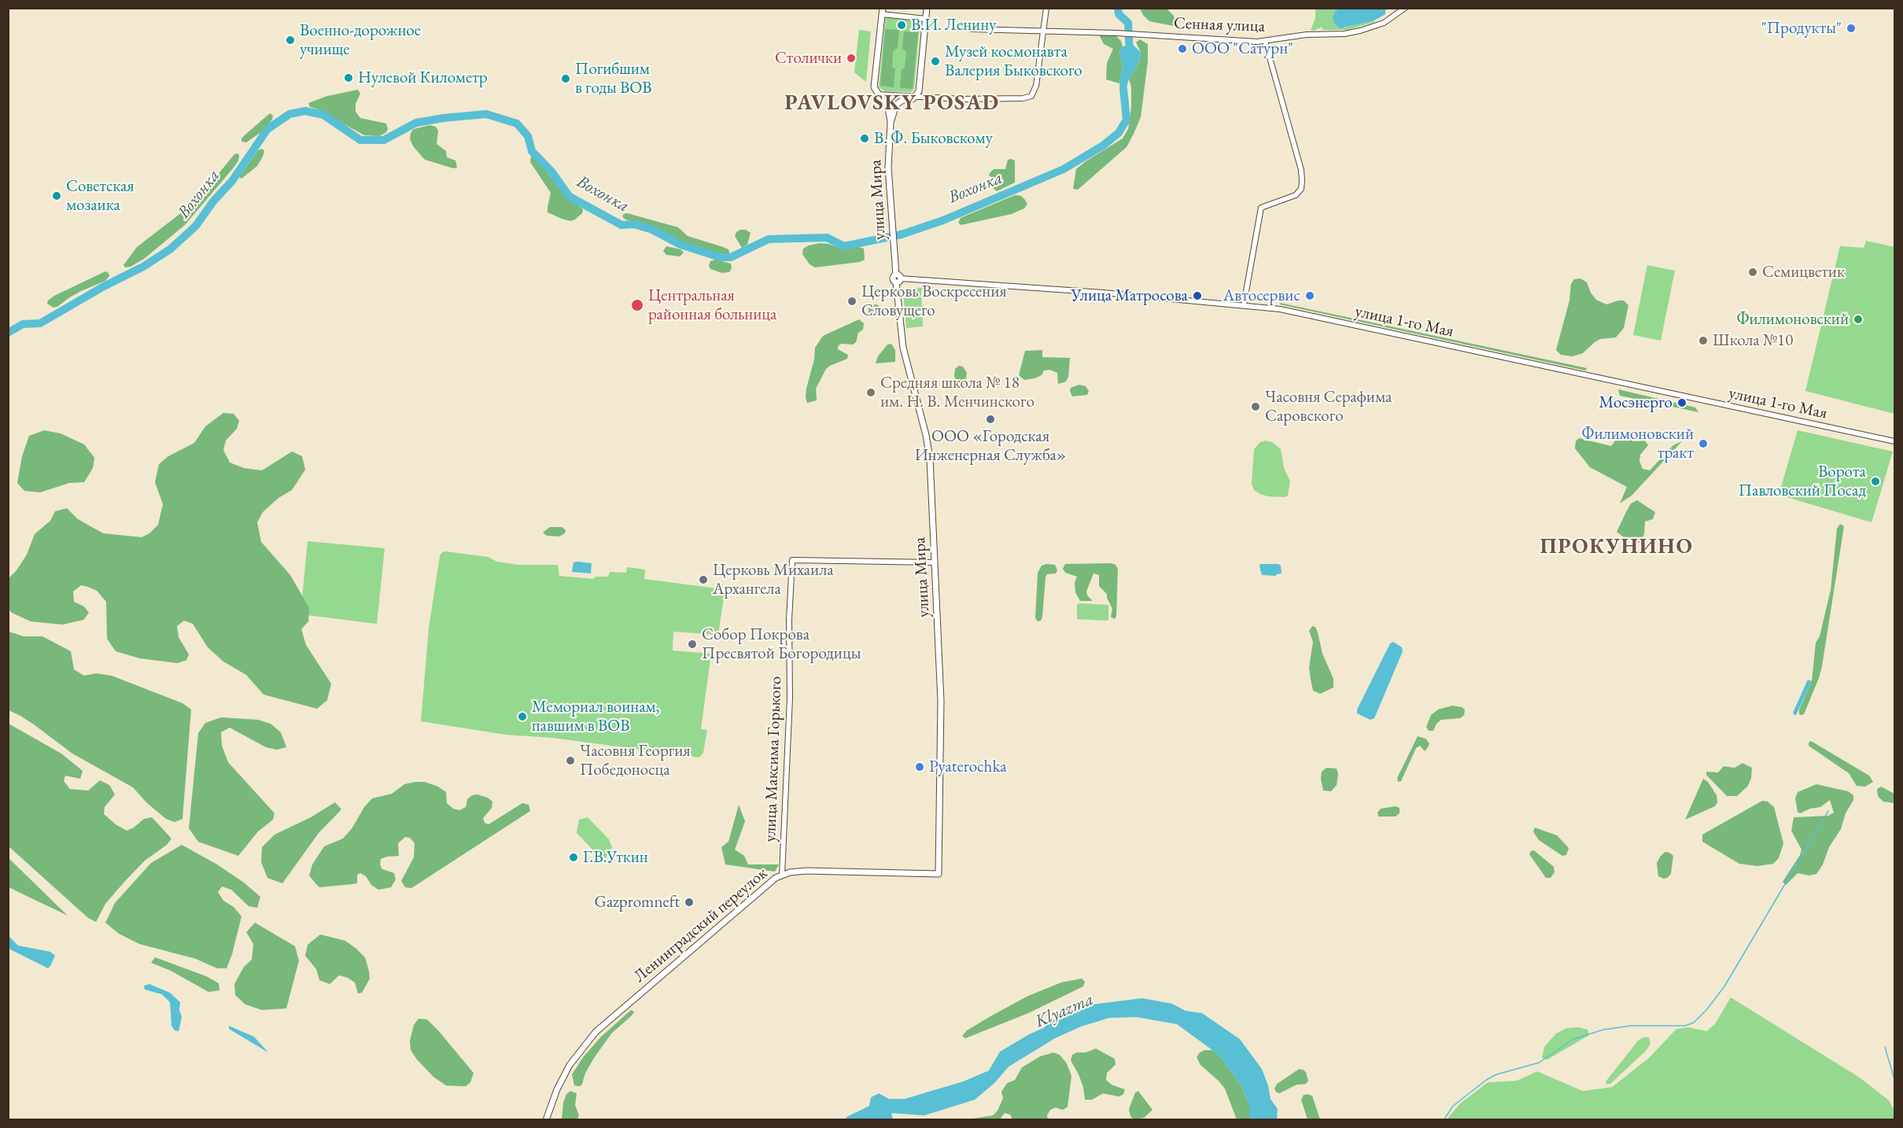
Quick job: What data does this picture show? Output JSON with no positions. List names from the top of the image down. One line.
{"streets":{"main road":["улица Мира","Ленинградский переулок"],"street":["Сенная улица","улица 1-го Мая","улица Максима Горького"]},"crossings":[["улица Мира","улица 1-го Мая"],["улица Мира","улица Максима Горького"],["улица Мира","Ленинградский переулок"],["улица Максима Горького","Ленинградский переулок"]],"districts":["PAVLOVSKY POSAD","ПРОКУНИНО"],"water":["Вохонка","Klyazma"],"places":["В.И. Ленину","\"Продукты\"","Военно-дорожное учиище","ООО \"Сатурн\"","Столички","Музей космонавта Валерия Быковского","Нулевой Километр","Погибшим в годы ВОВ","В. Ф. Быковскому","Советская мозаика","Семицветик","Улица Матросова","Автосервис","Церковь Воскресения Словущего","Центральная районная больница","Филимоновский","Школа №10","Средняя школа № 18 им. Н. В. Менчинского","Мосэнерго","Часовня Серафима Саровского","ООО «Городская Инженерная Служба»","Филимоновский тракт","Ворота Павловский Посад","Церковь Михаила Архангела","Собор Покрова Пресвятой Богородицы","Мемориал воинам, павшим в ВОВ","Часовня Георгия Победоносца","Pyaterochka","Г.В.Уткин","Gazpromneft"]}
